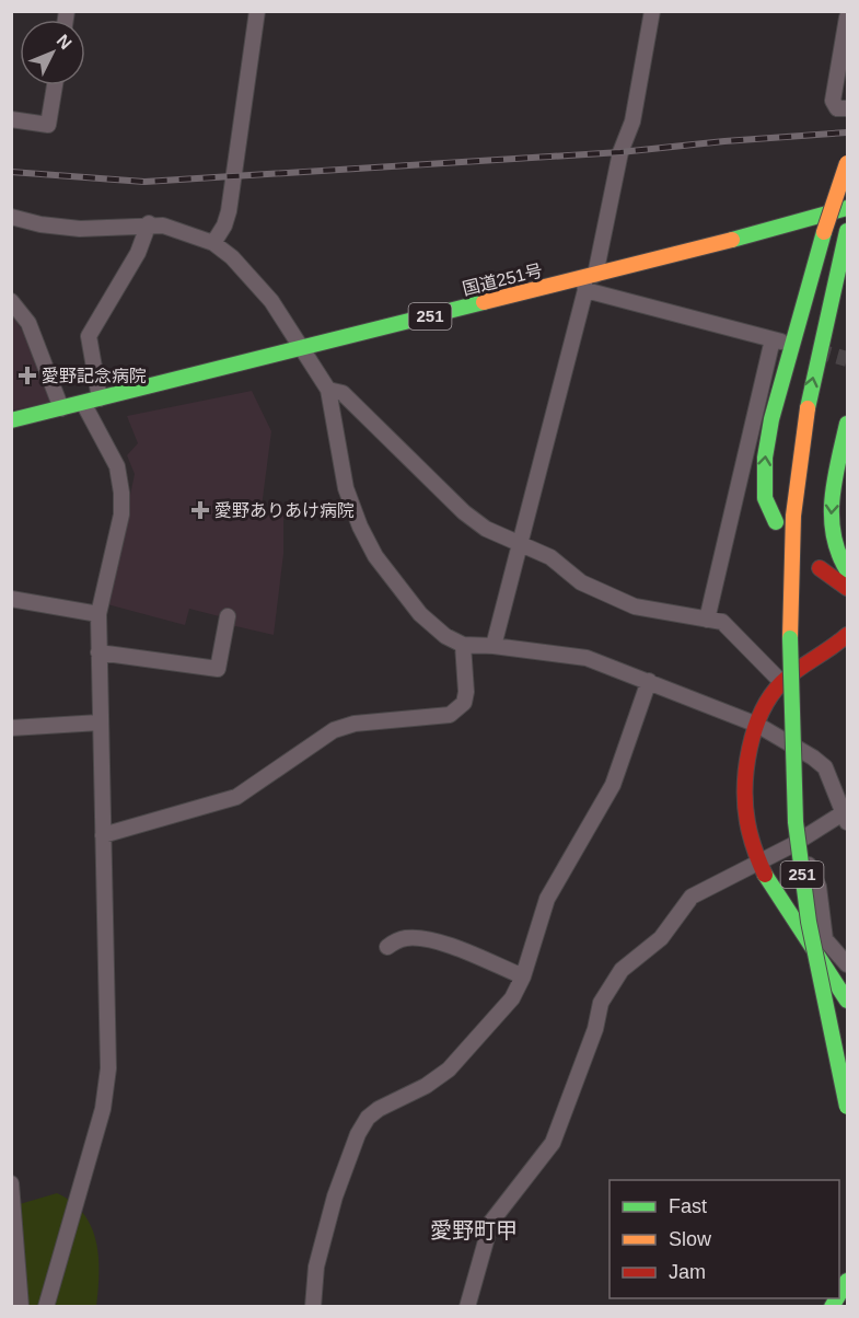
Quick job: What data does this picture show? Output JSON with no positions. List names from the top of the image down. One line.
{"streets":{"main road":["国道251号","251"]},"districts":["愛野町甲"],"places":{"health":["愛野記念病院","愛野ありあけ病院"]},"legend":["Fast","Slow","Jam"],"north":"top right"}
